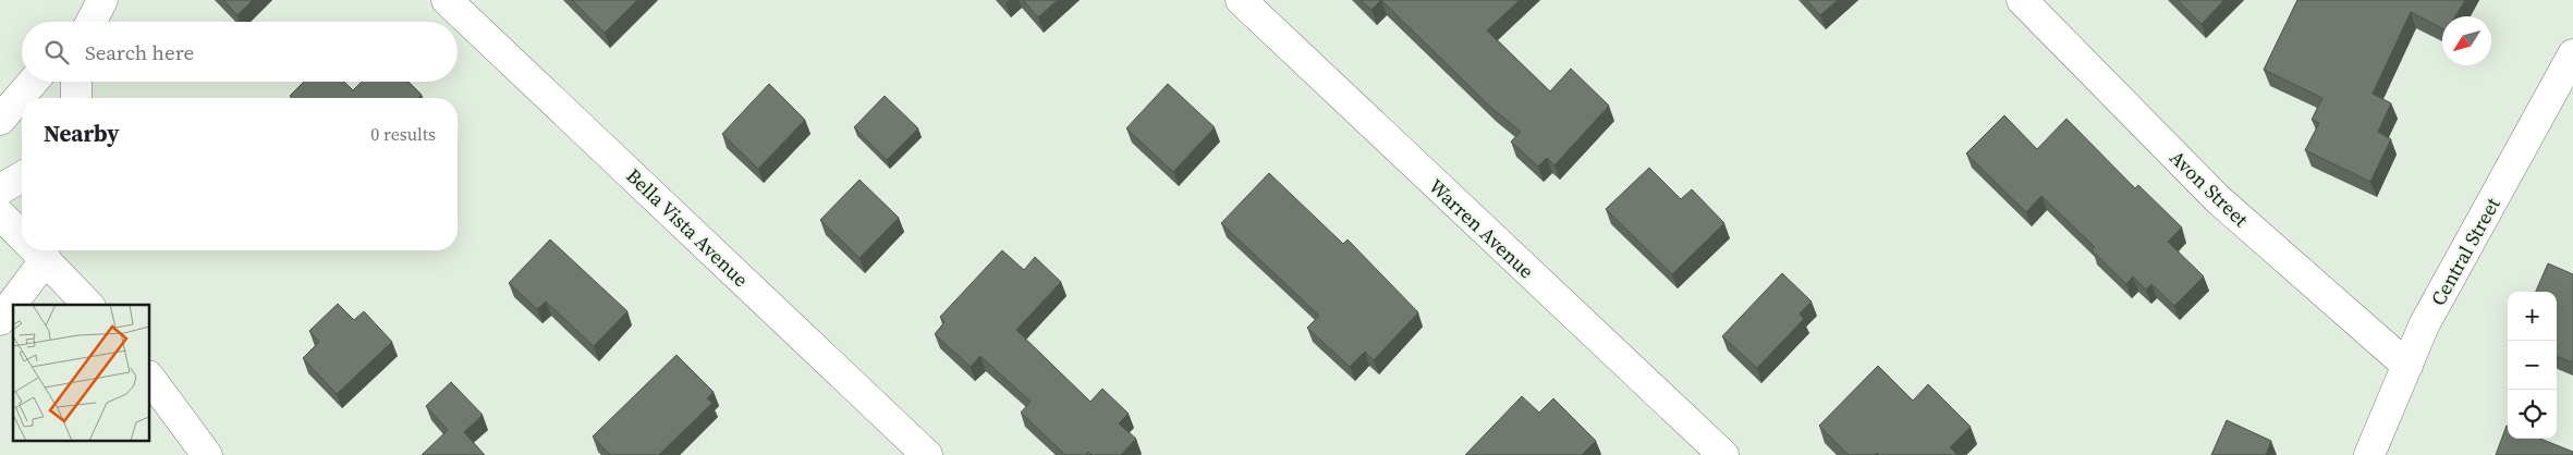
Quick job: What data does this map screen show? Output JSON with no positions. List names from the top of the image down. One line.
{"streets":{"street":["Avon Street","Bella Vista Avenue","Warren Avenue","Central Street"]},"crossings":[["Avon Street","Central Street"]],"north":"bottom left","page":{"search":"Search here","heading":["Nearby","0 results"],"map_buttons":["+","−"]}}
